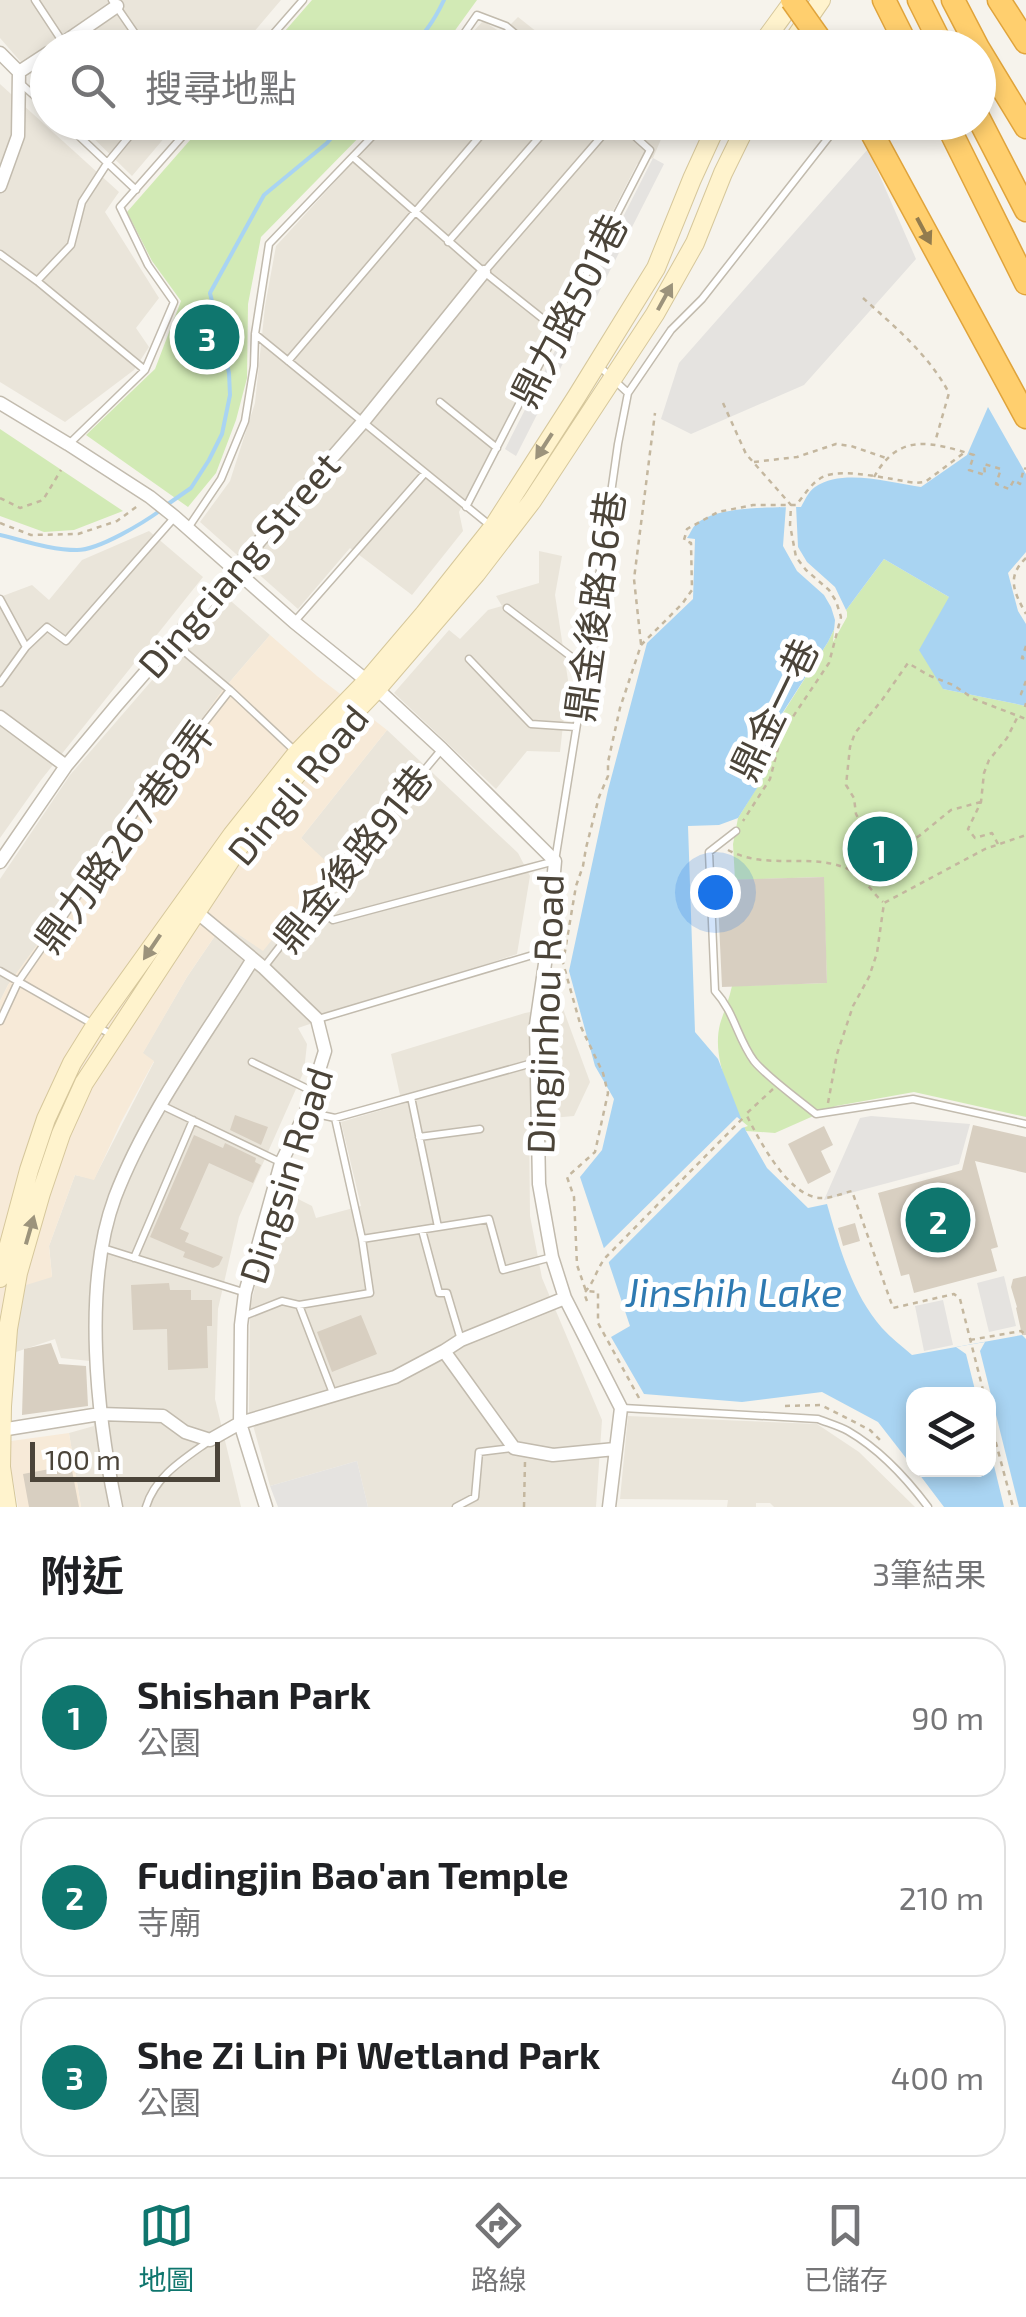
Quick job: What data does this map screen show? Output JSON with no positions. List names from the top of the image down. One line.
{"streets":{"street":["Dingciang Street","Dingli Road","Dingjinhou Road","Dingsin Road"],"lane":["鼎力路501巷","鼎金後路36巷","鼎力路267巷8弄","鼎金後路91巷"],"path":["鼎金一巷"]},"crossings":[["Dingciang Street","Dingjinhou Road"],["鼎金後路36巷","Dingjinhou Road"],["Dingli Road","Dingjinhou Road"],["Dingli Road","Dingsin Road"],["鼎金後路91巷","Dingjinhou Road"],["鼎金後路91巷","Dingsin Road"]],"water":["Jinshih Lake"],"scale_bar":"100 m","page":{"search":"搜尋地點","pins":["3","1","2"],"scale":"100 m","heading":["附近","3筆結果"],"list":[{"mark":"1","name":"Shishan Park","note":"公園","value":"90 m"},{"mark":"2","name":"Fudingjin Bao'an Temple","note":"寺廟","value":"210 m"},{"mark":"3","name":"She Zi Lin Pi Wetland Park","note":"公園","value":"400 m"}],"nav":["地圖","路線","已儲存"]}}
